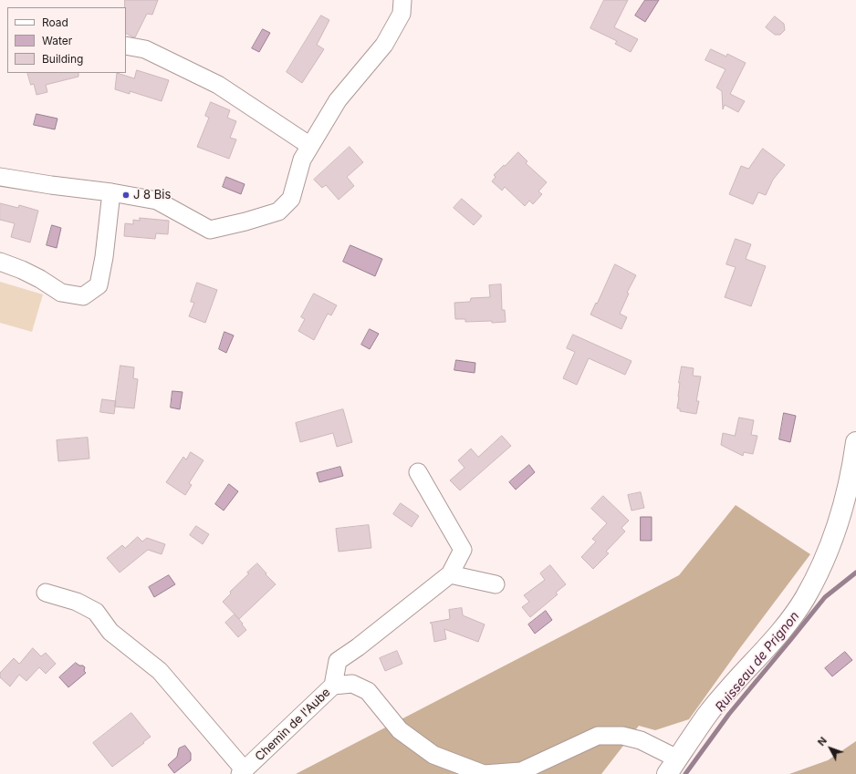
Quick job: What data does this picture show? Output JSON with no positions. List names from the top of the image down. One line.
{"streets":{"street":["Chemin de l'Aube"]},"water":["Ruisseau de Prignon"],"places":["J 8 Bis"],"legend":["Road","Water","Building"],"north":"top left"}
